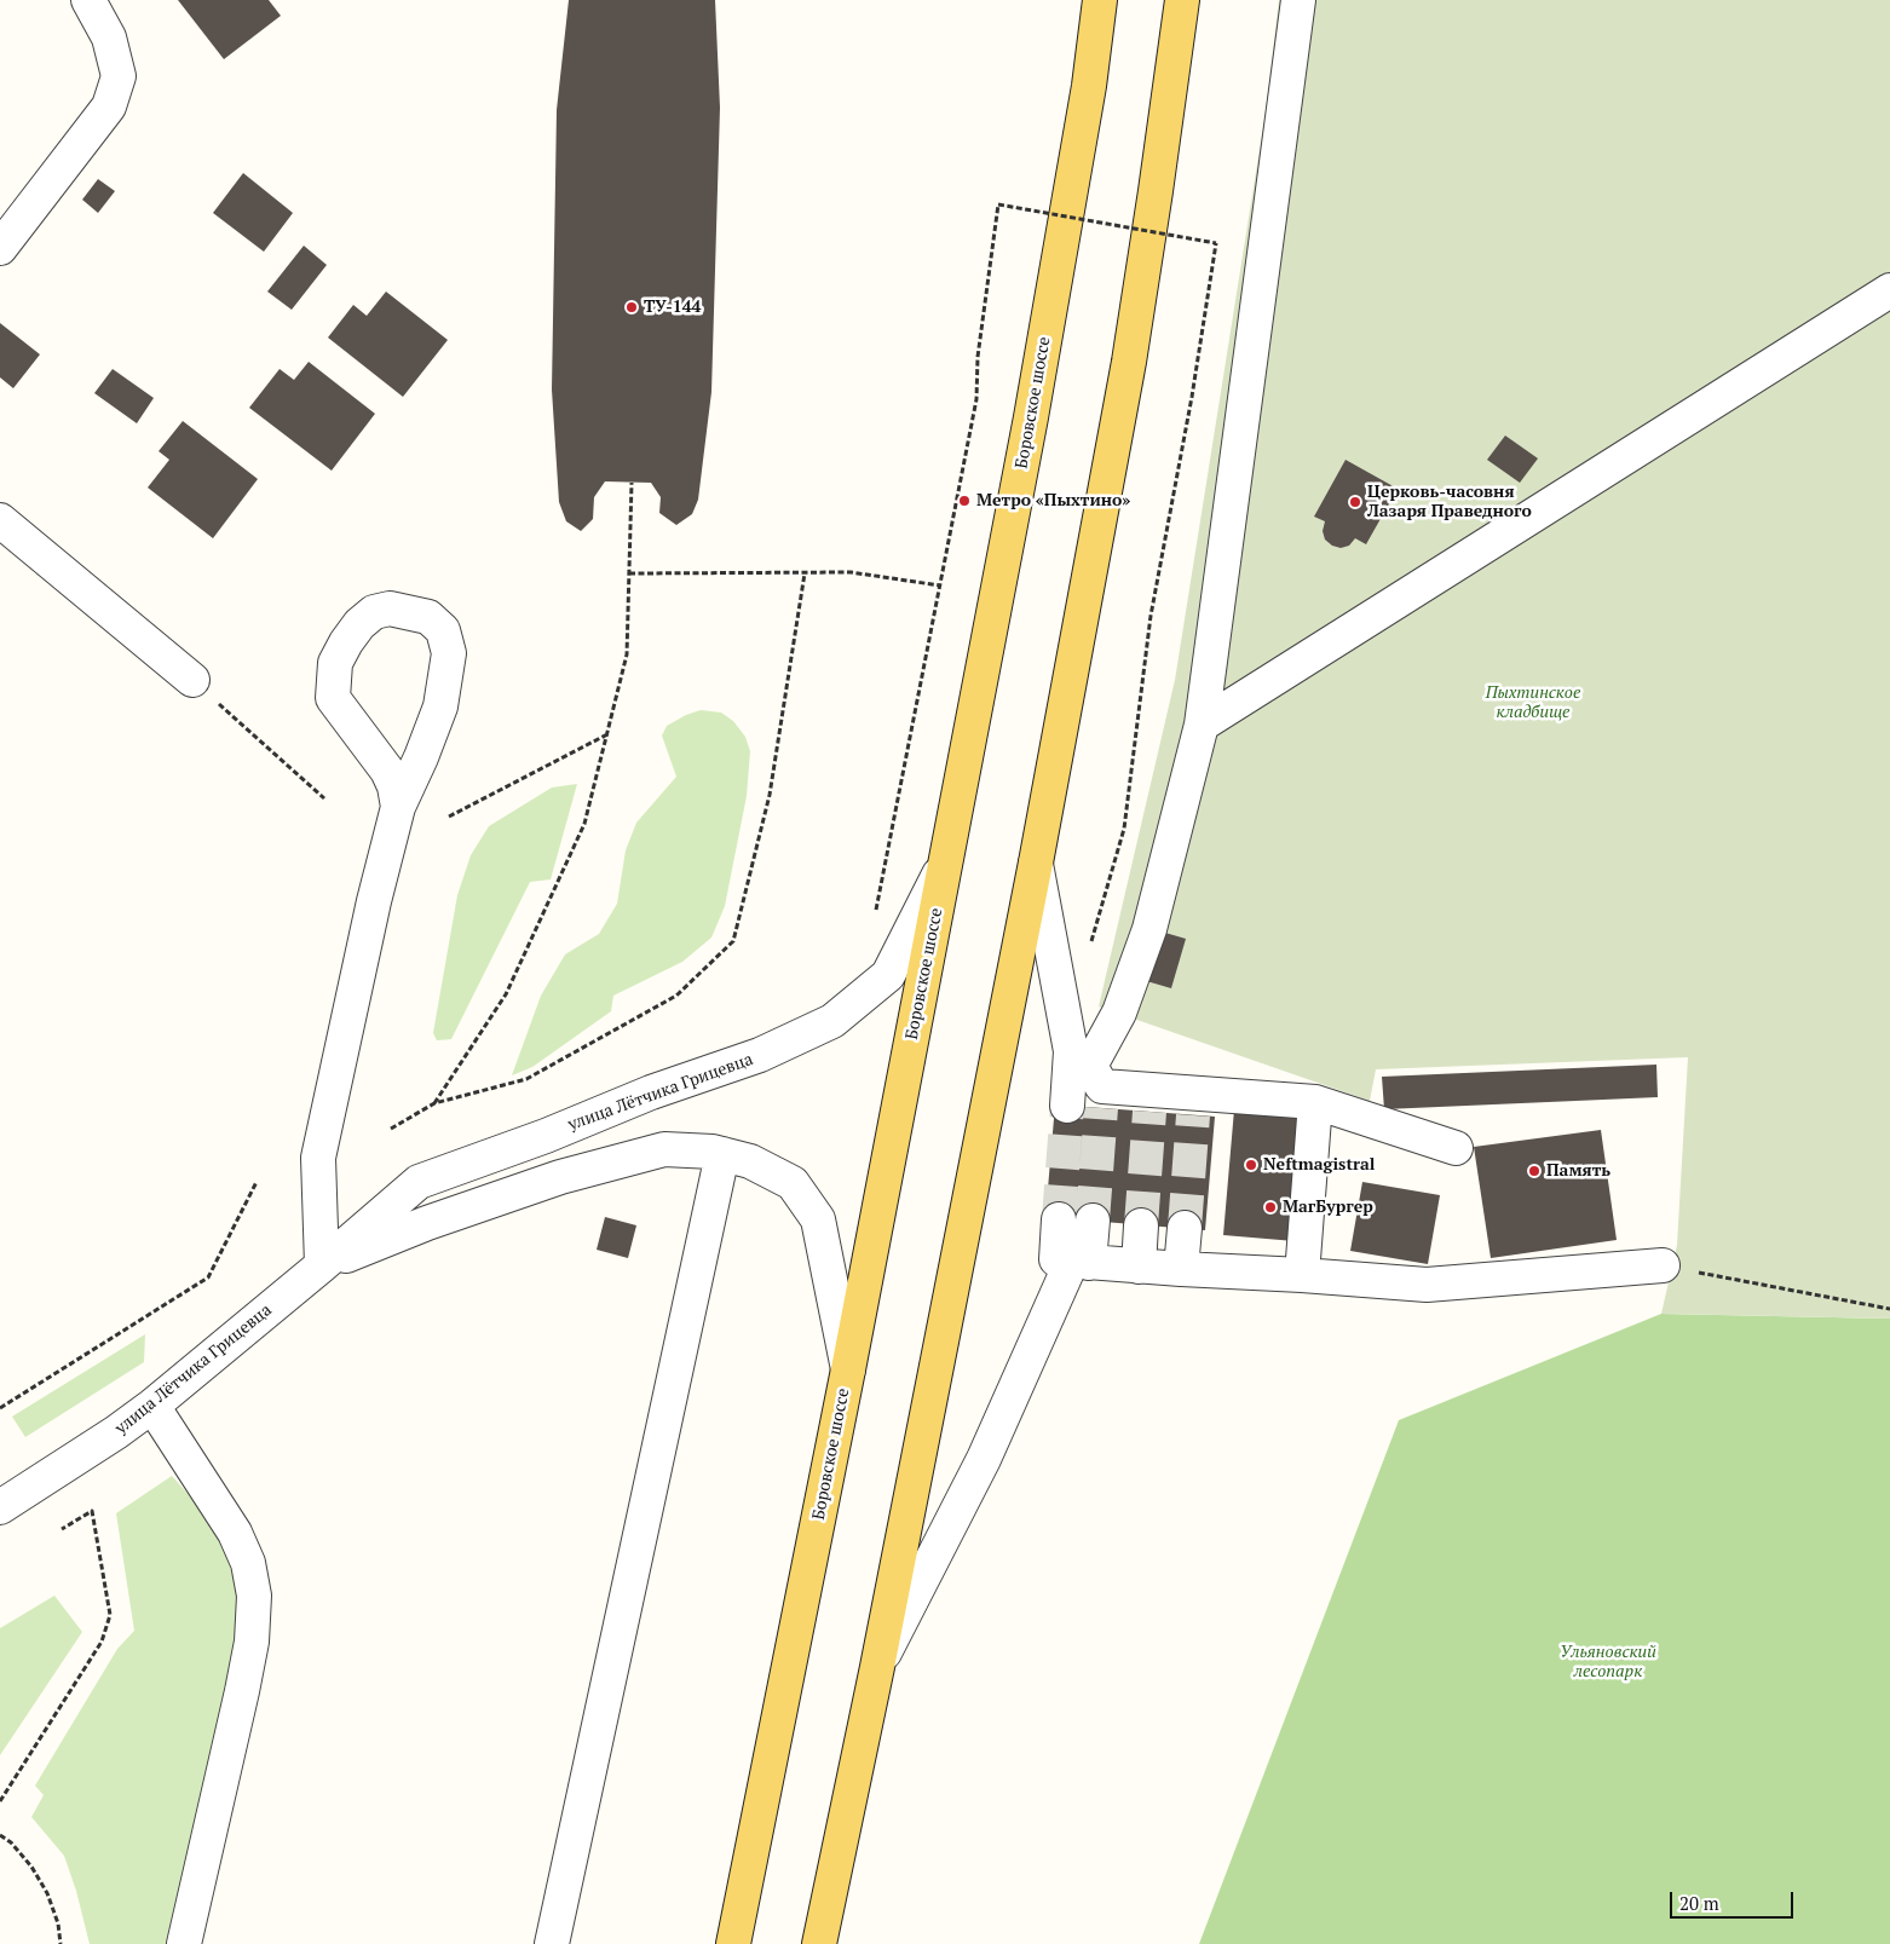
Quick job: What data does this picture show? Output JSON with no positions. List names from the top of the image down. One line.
{"streets":{"main road":["Боровское шоссе"],"street":["улица Лётчика Грицевца"]},"crossings":[["Боровское шоссе","улица Лётчика Грицевца"]],"parks":["Пыхтинское кладбище","Ульяновский лесопарк"],"places":["ТУ-144","Метро «Пыхтино»","Церковь-часовня Лазаря Праведного","Neftmagistral","Память","МагБургер"],"scale_bar":"20 m"}
